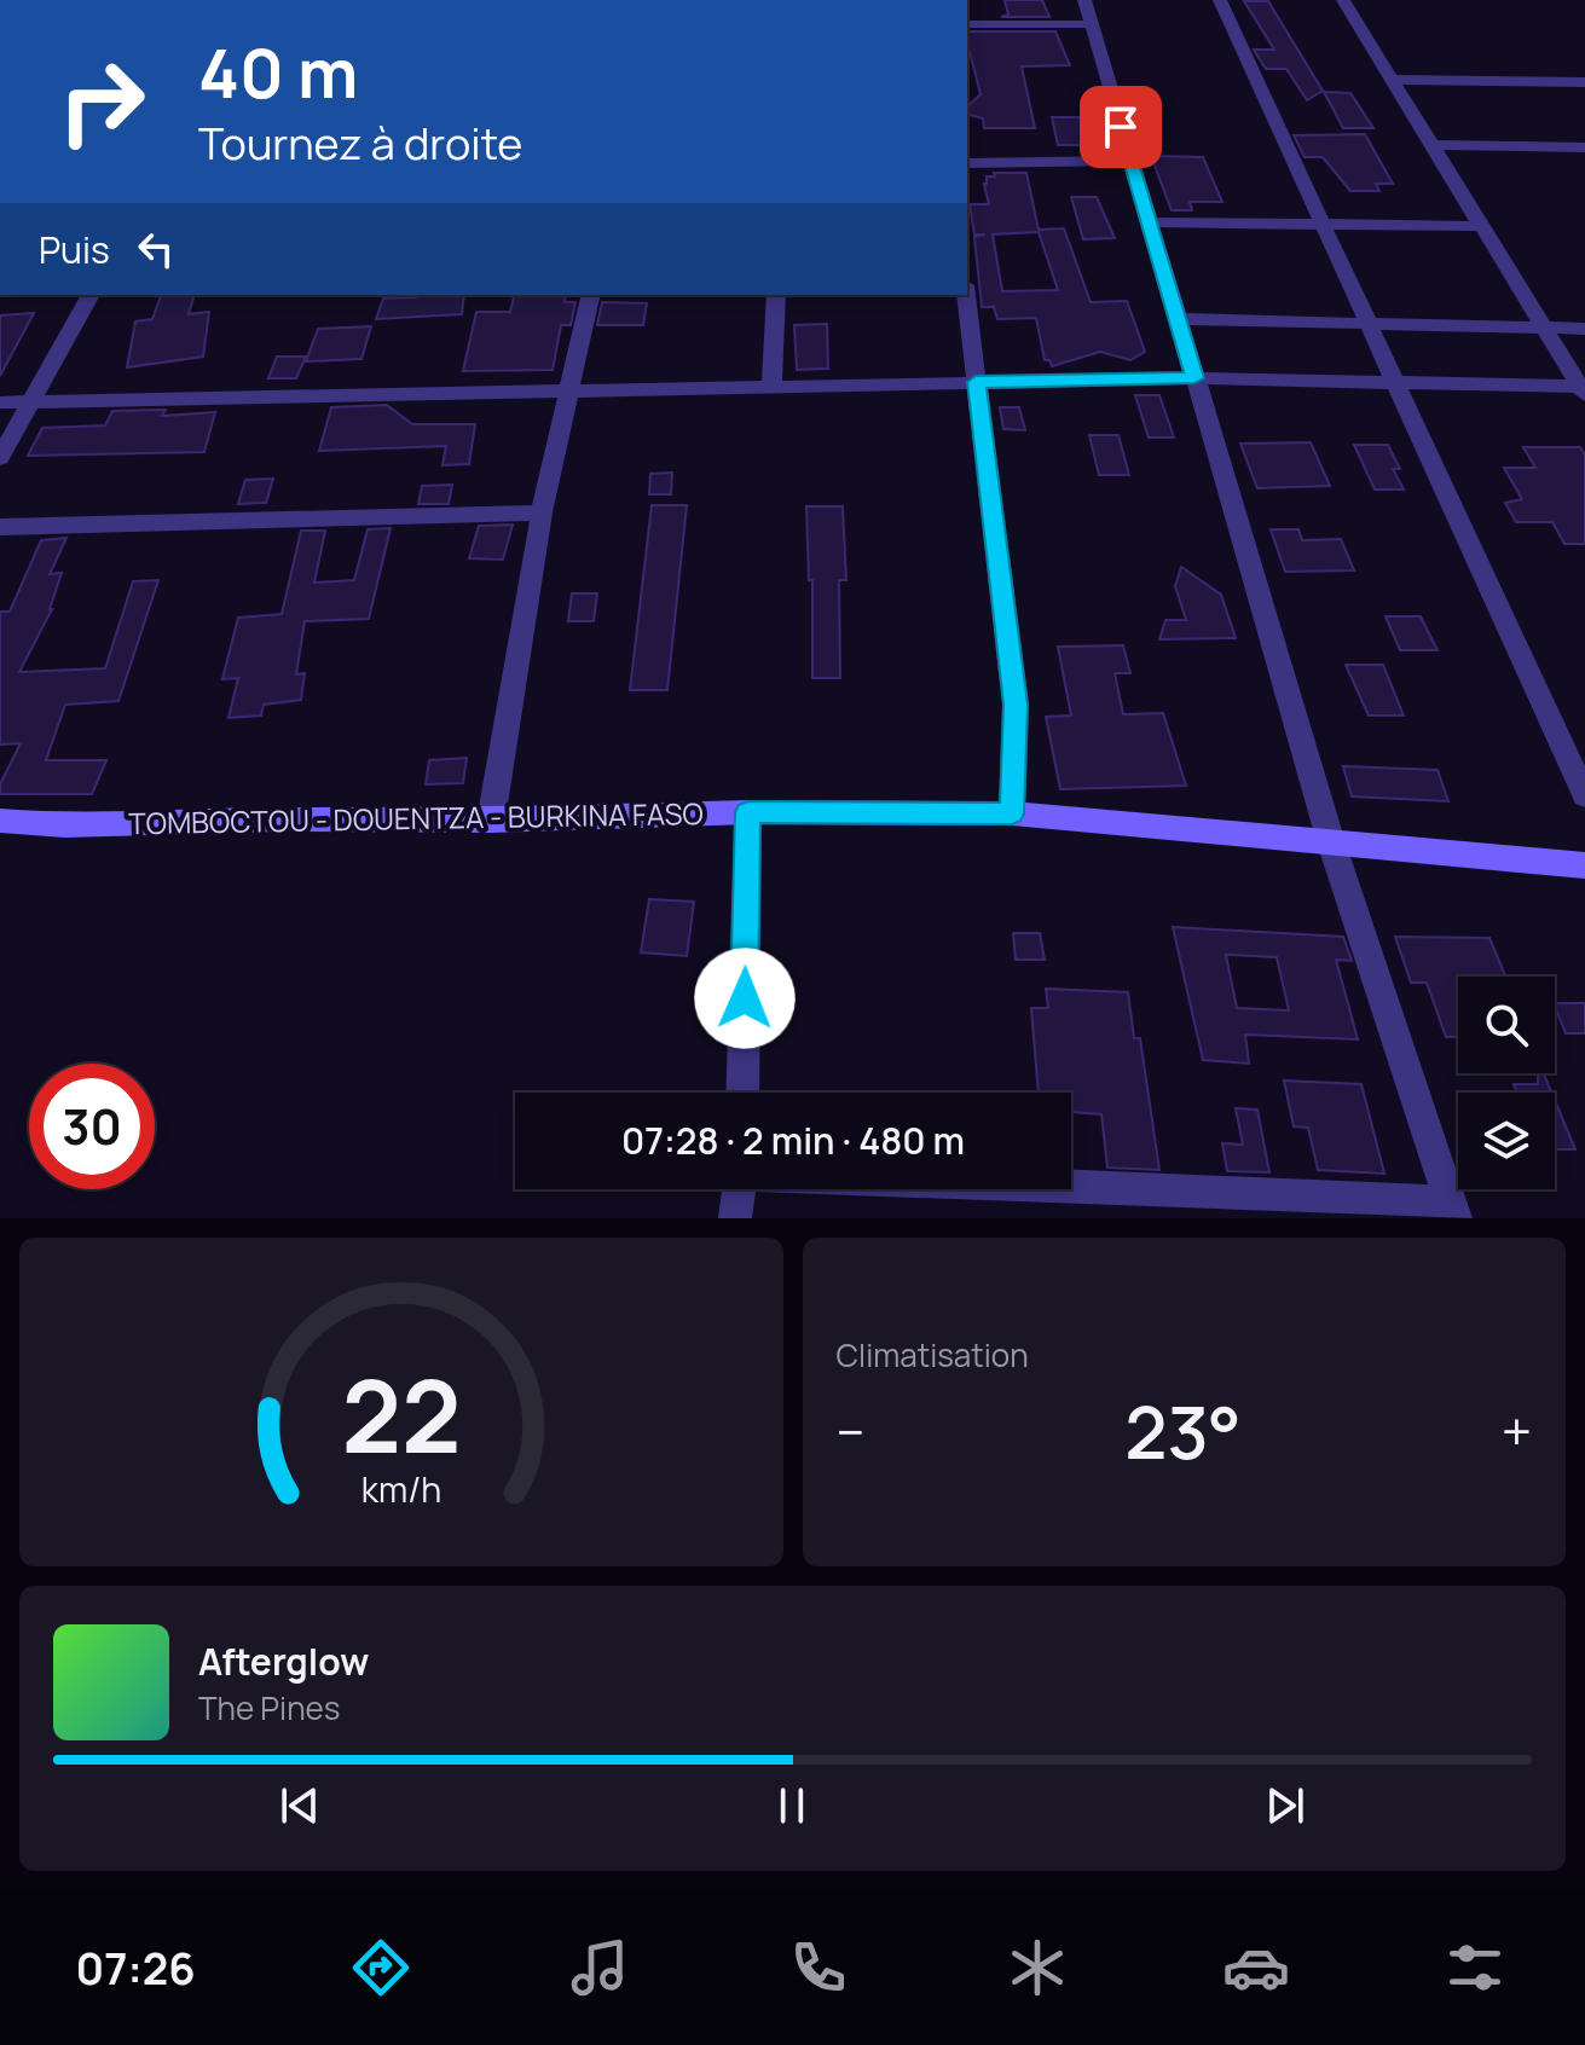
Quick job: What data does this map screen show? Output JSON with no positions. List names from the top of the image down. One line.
{"streets":{"main road":["TOMBOCTOU - DOUENTZA - BURKINA FASO"]},"page":{"turn":["40 m","Tournez à droite"],"then":"Puis","limit":"30","trip":"07:28 · 2 min · 480 m","tile":"Climatisation","heat":["−","23°","+"],"song":["Afterglow","The Pines"],"tabs":"07:26","gauge":["22","km/h"]}}
